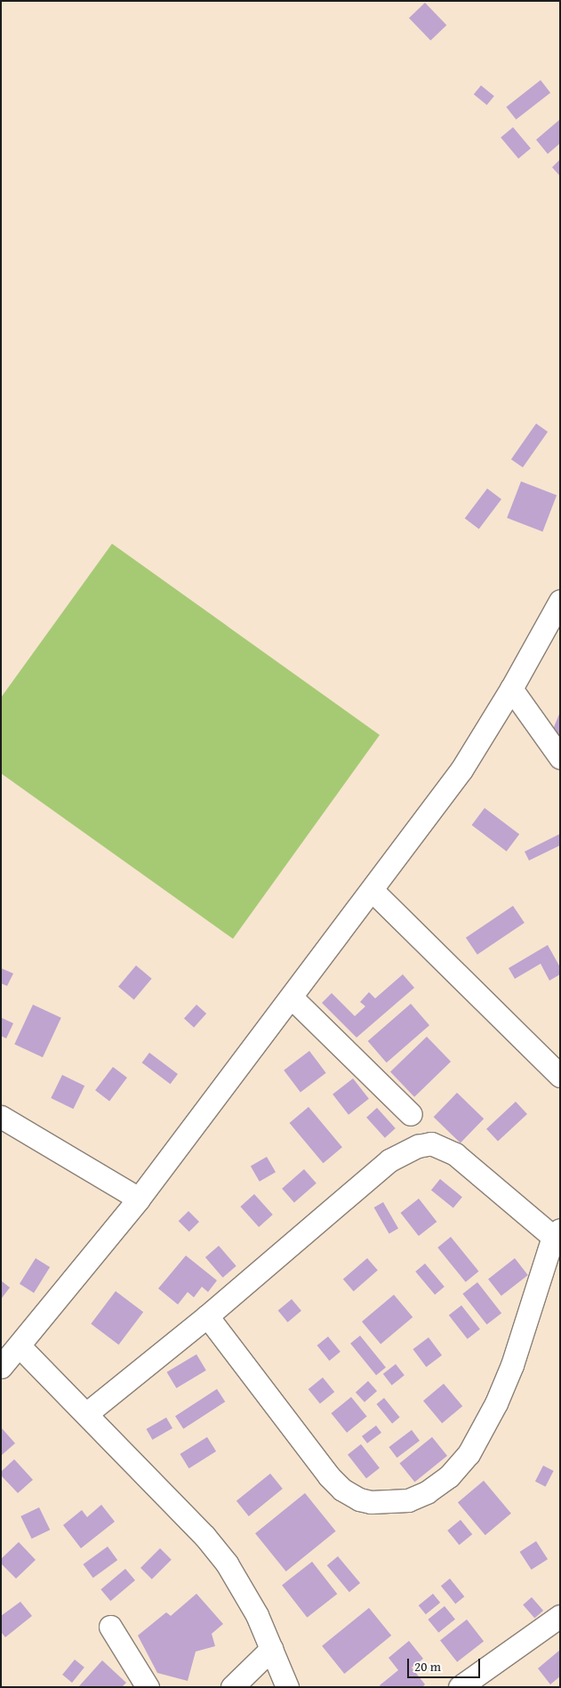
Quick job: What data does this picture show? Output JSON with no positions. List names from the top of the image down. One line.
{"scale_bar":"20 m"}
